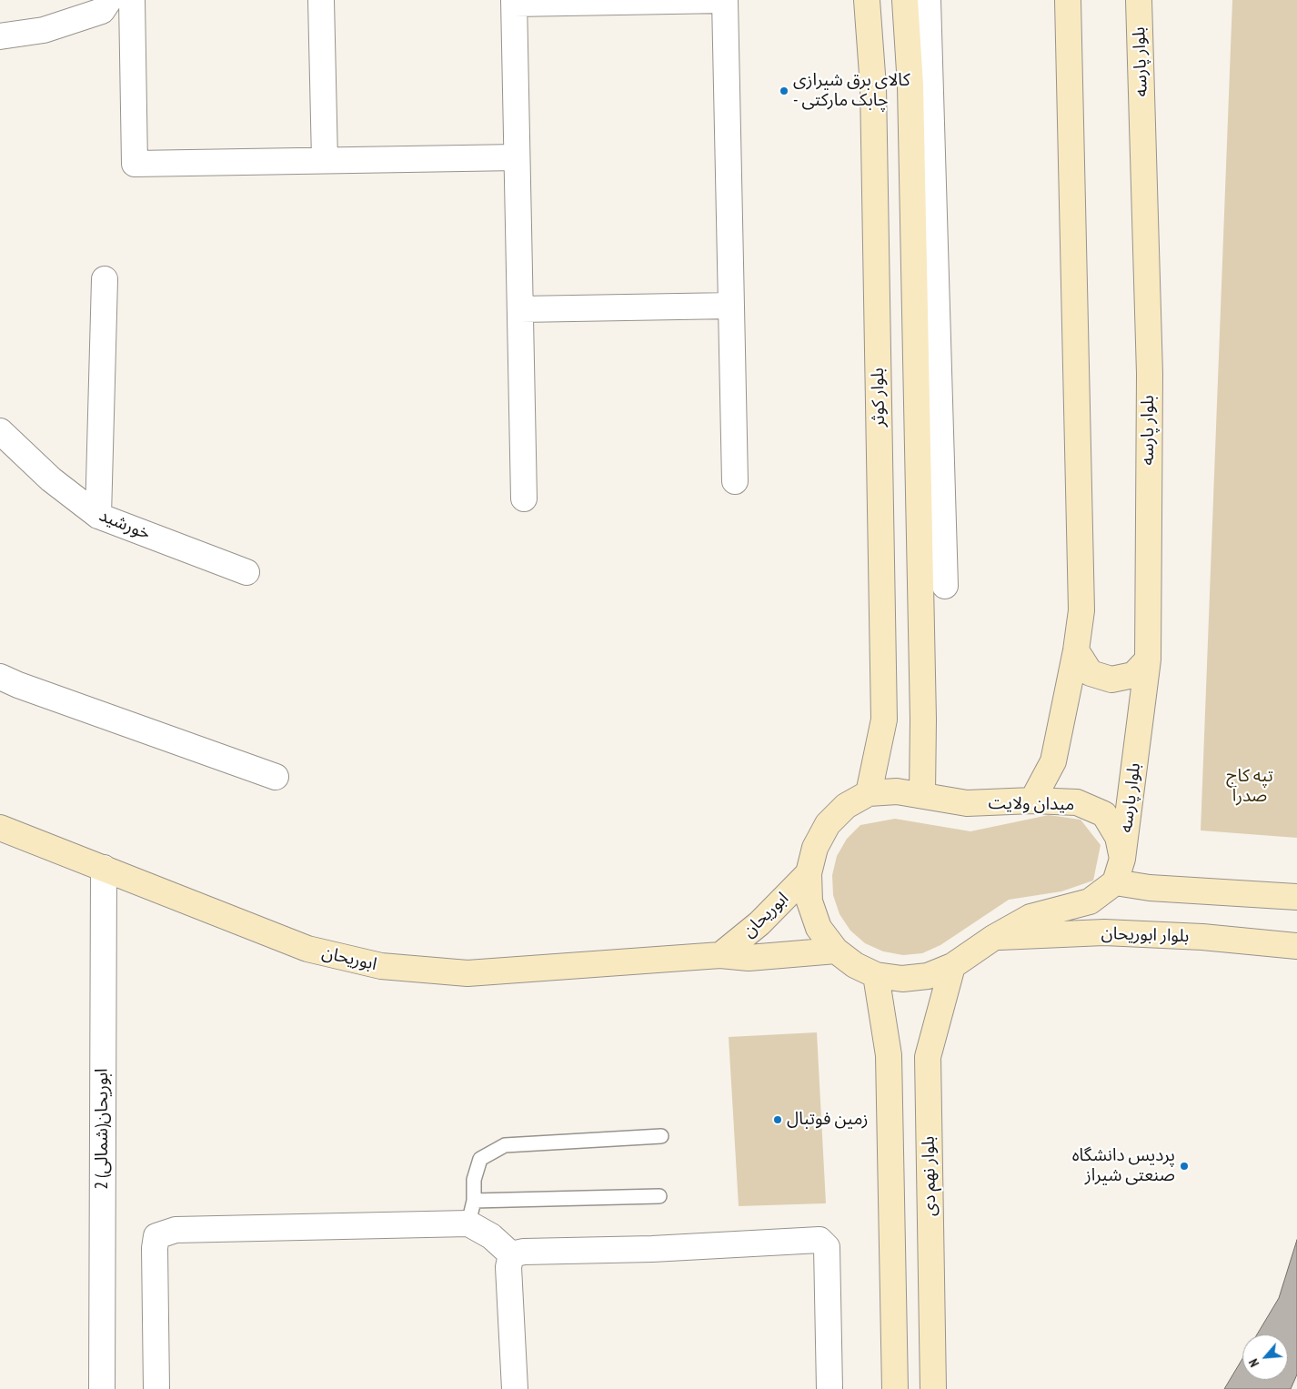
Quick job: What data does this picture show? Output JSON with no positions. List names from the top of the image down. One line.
{"streets":{"main road":["بلوار پارسه","بلوار کوثر","میدان ولایت","ابوریحان","بلوار ابوریحان","بلوار نهم دی"],"street":["خورشید","ابوریحان(شمالی) 2"]},"crossings":[["بلوار پارسه","میدان ولایت"],["بلوار کوثر","میدان ولایت"],["میدان ولایت","ابوریحان"],["میدان ولایت","بلوار ابوریحان"],["میدان ولایت","بلوار نهم دی"],["ابوریحان","ابوریحان(شمالی) 2"]],"parks":["تپه کاج صدرا"],"places":["کالای برق شیرازی - چابک مارکتی","زمین فوتبال","پردیس دانشگاه صنعتی شیراز"],"north":"bottom left"}
